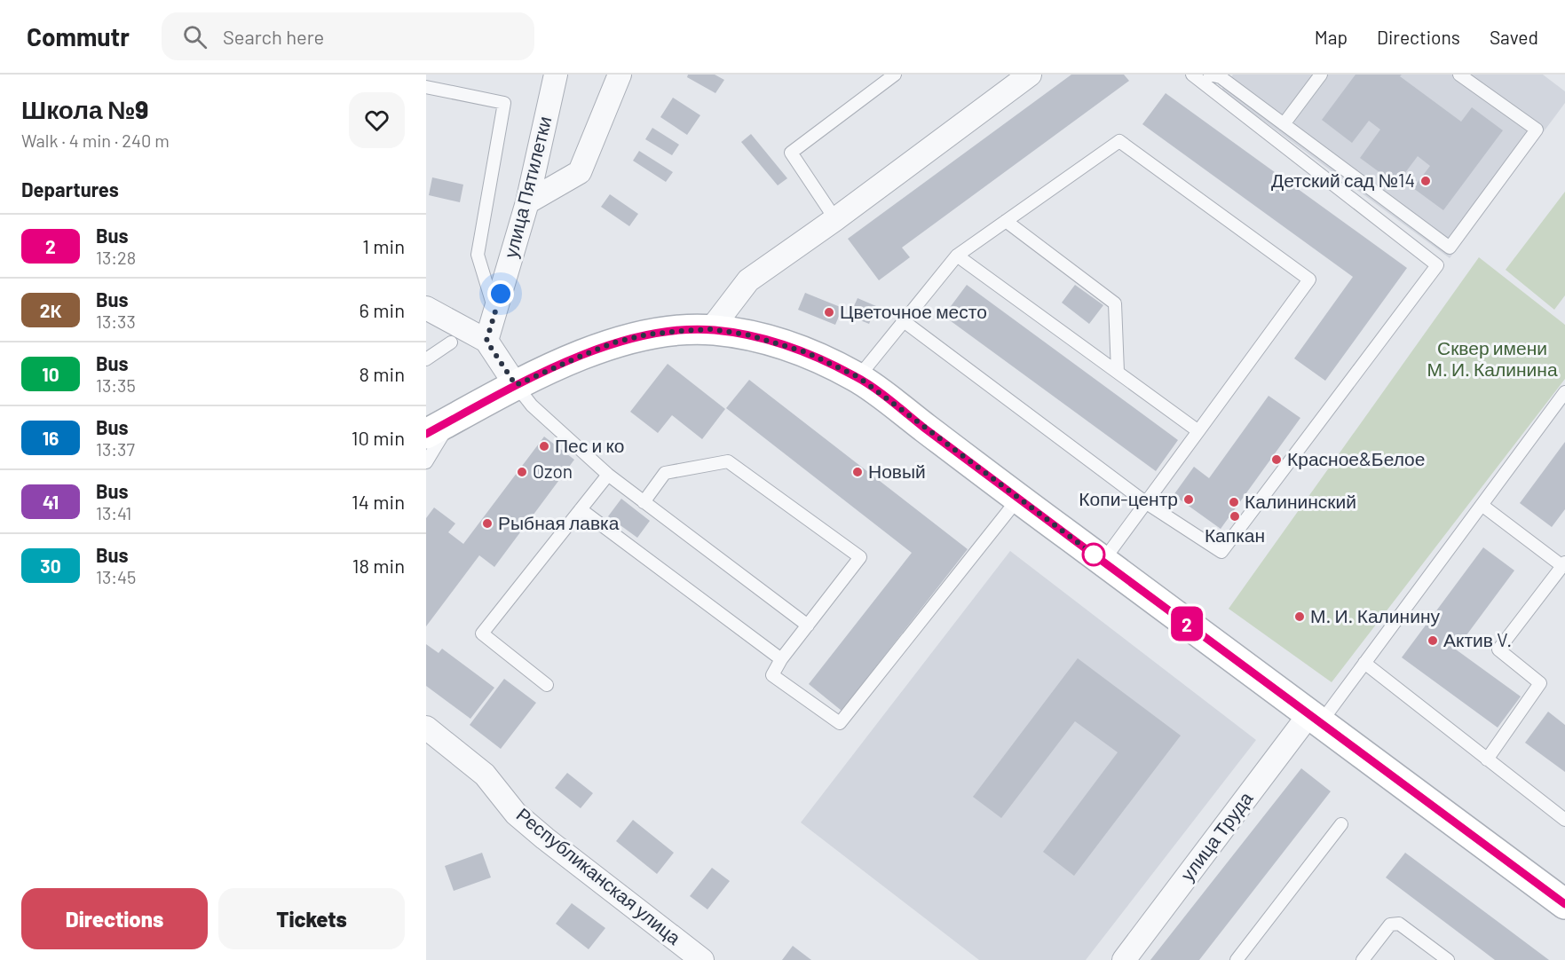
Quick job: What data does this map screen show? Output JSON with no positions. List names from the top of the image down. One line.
{"streets":{"street":["улица Пятилетки","улица Труда","Республиканская улица"]},"parks":["Сквер имени М. И. Калинина"],"places":["Детский сад №14","Цветочное место","Пес и ко","Красное&Белое","Ozon","Новый","Копи-центр","Калининский","Капкан","Рыбная лавка","М. И. Калинину","Актив V."],"lines":["bus line 2"],"page":{"header":"Commutr","search":"Search here","nav":["Map","Directions","Saved"],"heading":[["Школа №9","Walk · 4 min · 240 m"],"Departures"],"on_map":"2","list":[{"mark":"2","name":"Bus","note":"13:28","value":"1 min"},{"mark":"2К","name":"Bus","note":"13:33","value":"6 min"},{"mark":"10","name":"Bus","note":"13:35","value":"8 min"},{"mark":"16","name":"Bus","note":"13:37","value":"10 min"},{"mark":"41","name":"Bus","note":"13:41","value":"14 min"},{"mark":"30","name":"Bus","note":"13:45","value":"18 min"}],"buttons":["Directions","Tickets"]}}
